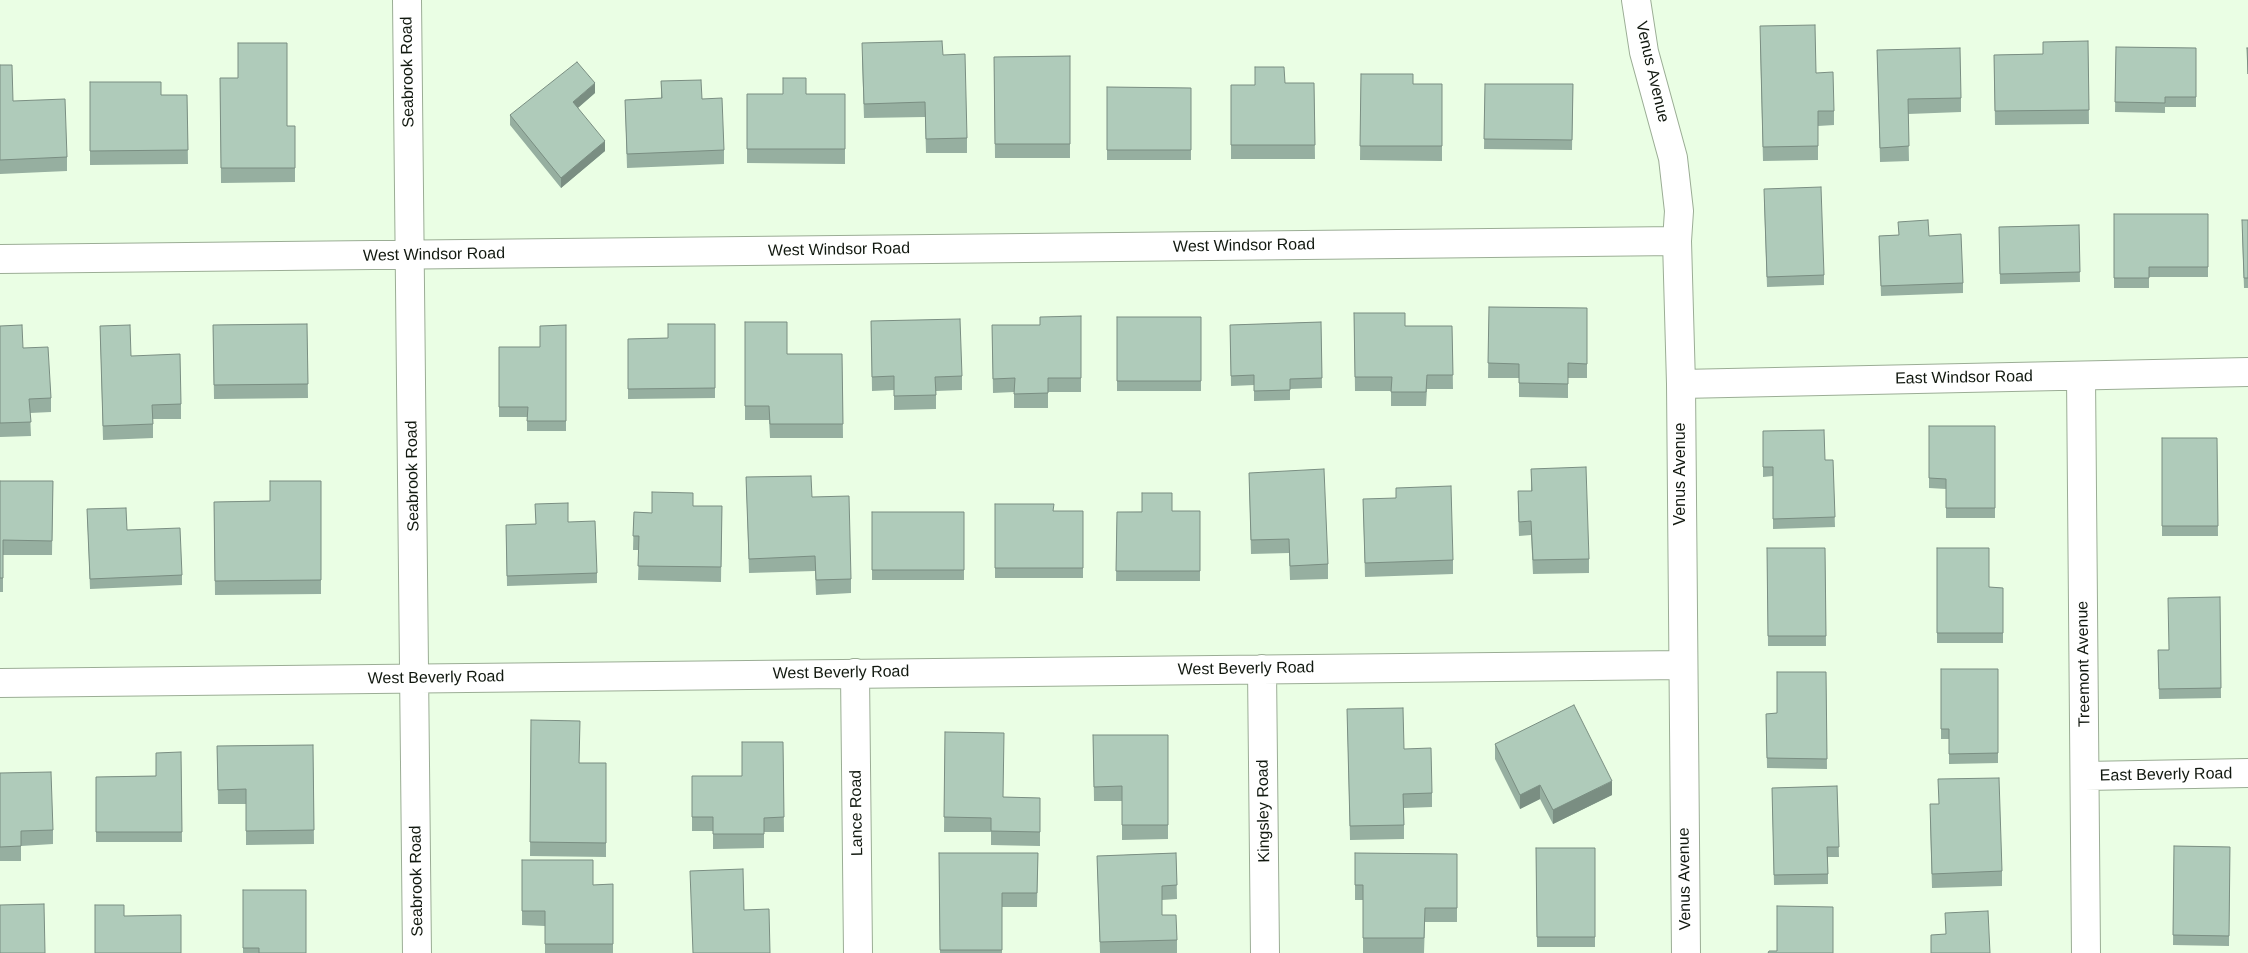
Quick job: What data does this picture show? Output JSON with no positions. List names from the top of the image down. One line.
{"streets":{"street":["Seabrook Road","Venus Avenue","West Windsor Road","East Windsor Road","Treemont Avenue","West Beverly Road","East Beverly Road","Kingsley Road","Lance Road"]},"crossings":[["Seabrook Road","West Windsor Road"],["Seabrook Road","West Beverly Road"],["Venus Avenue","West Windsor Road"],["Venus Avenue","East Windsor Road"],["Venus Avenue","West Beverly Road"],["East Windsor Road","Treemont Avenue"],["Treemont Avenue","East Beverly Road"],["West Beverly Road","Kingsley Road"],["West Beverly Road","Lance Road"]]}
